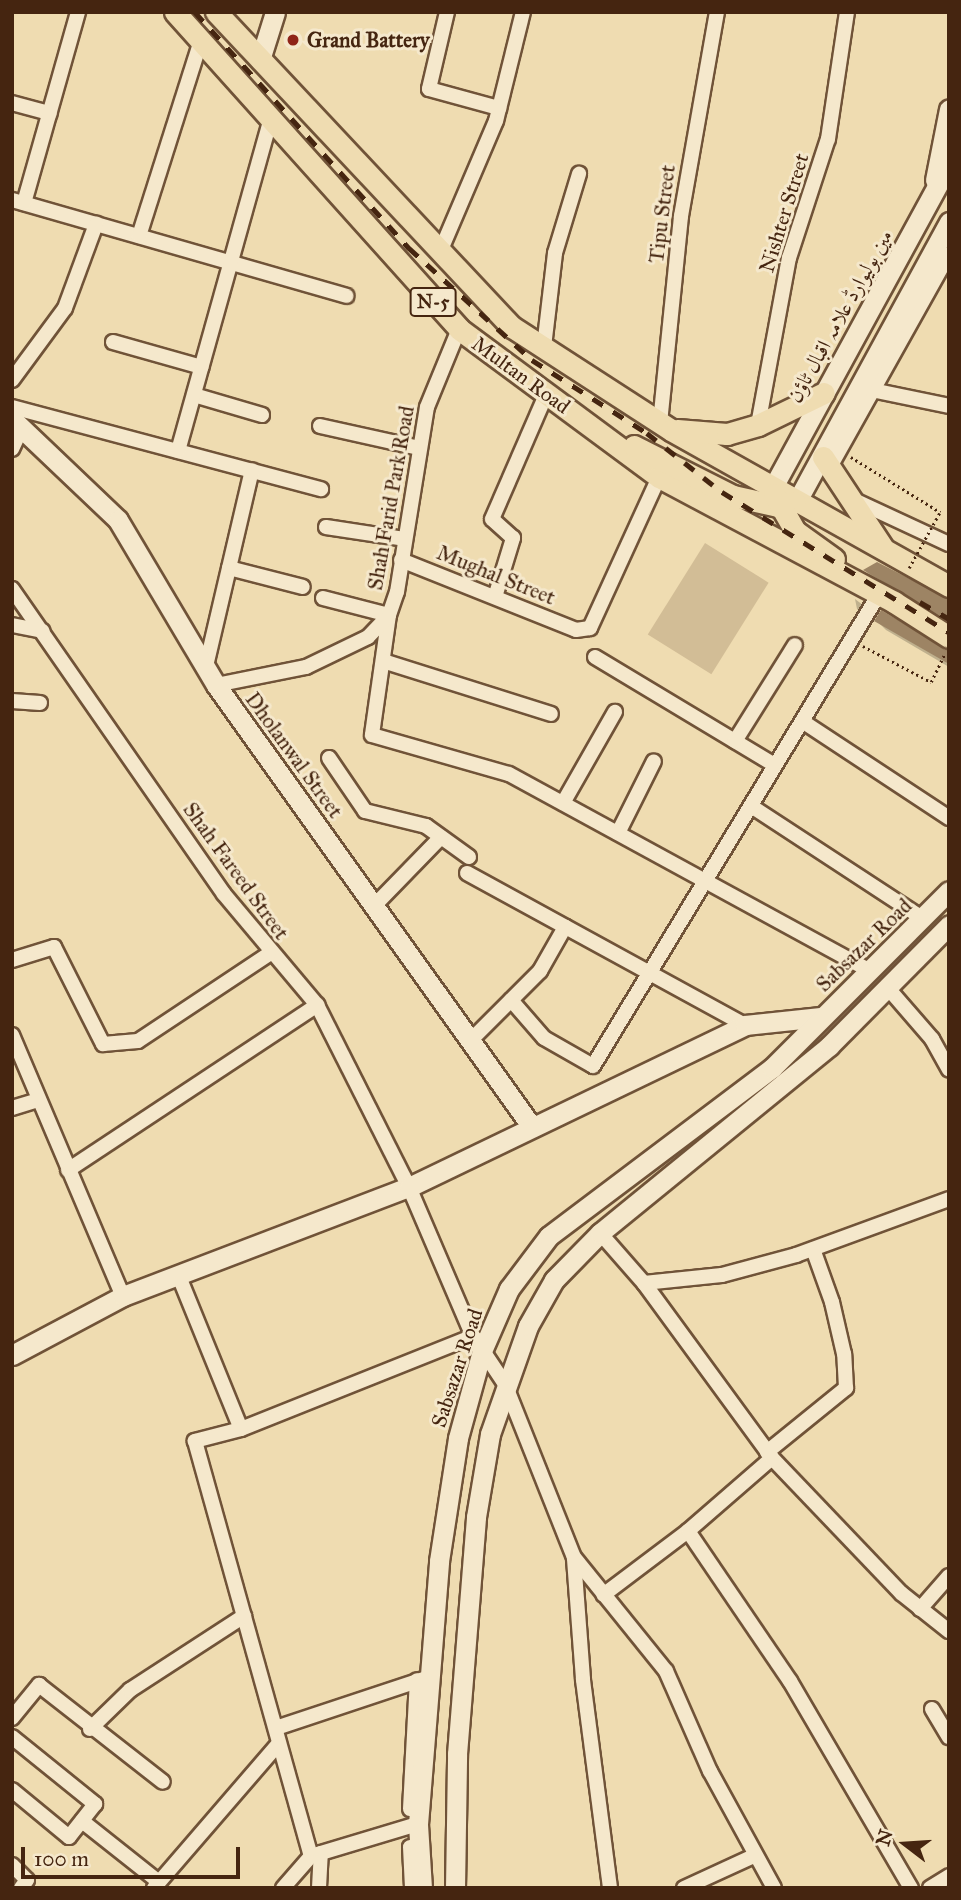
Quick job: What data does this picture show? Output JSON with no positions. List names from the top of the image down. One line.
{"streets":{"main road":["N-5","مین بولیوارڈ علامہ اقبال ٹاؤن","Multan Road","Dholanwal Street","Sabsazar Road"],"street":["Nishter Street","Tipu Street","Shah Farid Park Road","Mughal Street","Shah Fareed Street"]},"crossings":[["Tipu Street","Multan Road"],["مین بولیوارڈ علامہ اقبال ٹاؤن","Multan Road"],["Multan Road","Shah Farid Park Road"],["Multan Road","Mughal Street"],["Shah Farid Park Road","Mughal Street"],["Shah Farid Park Road","Dholanwal Street"],["Shah Fareed Street","Sabsazar Road"]],"places":["Grand Battery"],"scale_bar":"100 m","north":"left"}
